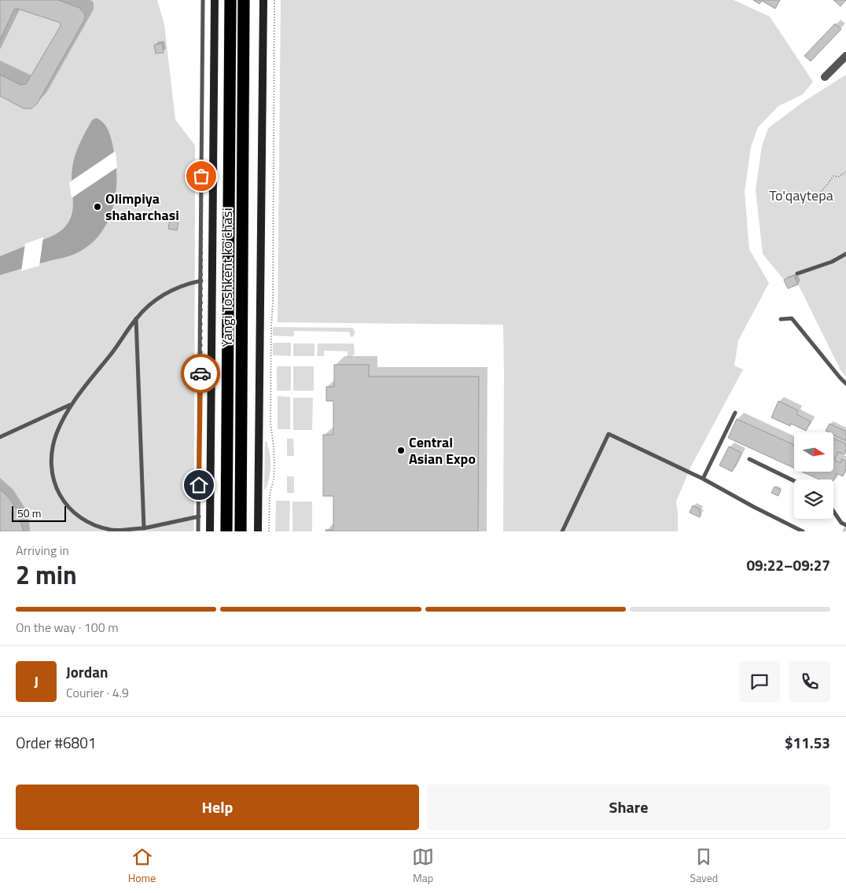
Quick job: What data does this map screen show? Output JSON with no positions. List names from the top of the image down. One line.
{"streets":{"highway":["Yangi Toshkent ko‘chasi"]},"parks":["To'qaytepa"],"places":["Olimpiya shaharchasi","Central Asian Expo"],"scale_bar":"50 m","north":"right","page":{"scale":"50 m","heading":["2 min","Arriving in","09:22–09:27"],"panel":["Jordan","Courier · 4.9","Order #6801","$11.53"],"bar":"On the way · 100 m","round":"J","buttons":["Help","Share"],"tabs":["Home","Map","Saved"]}}
